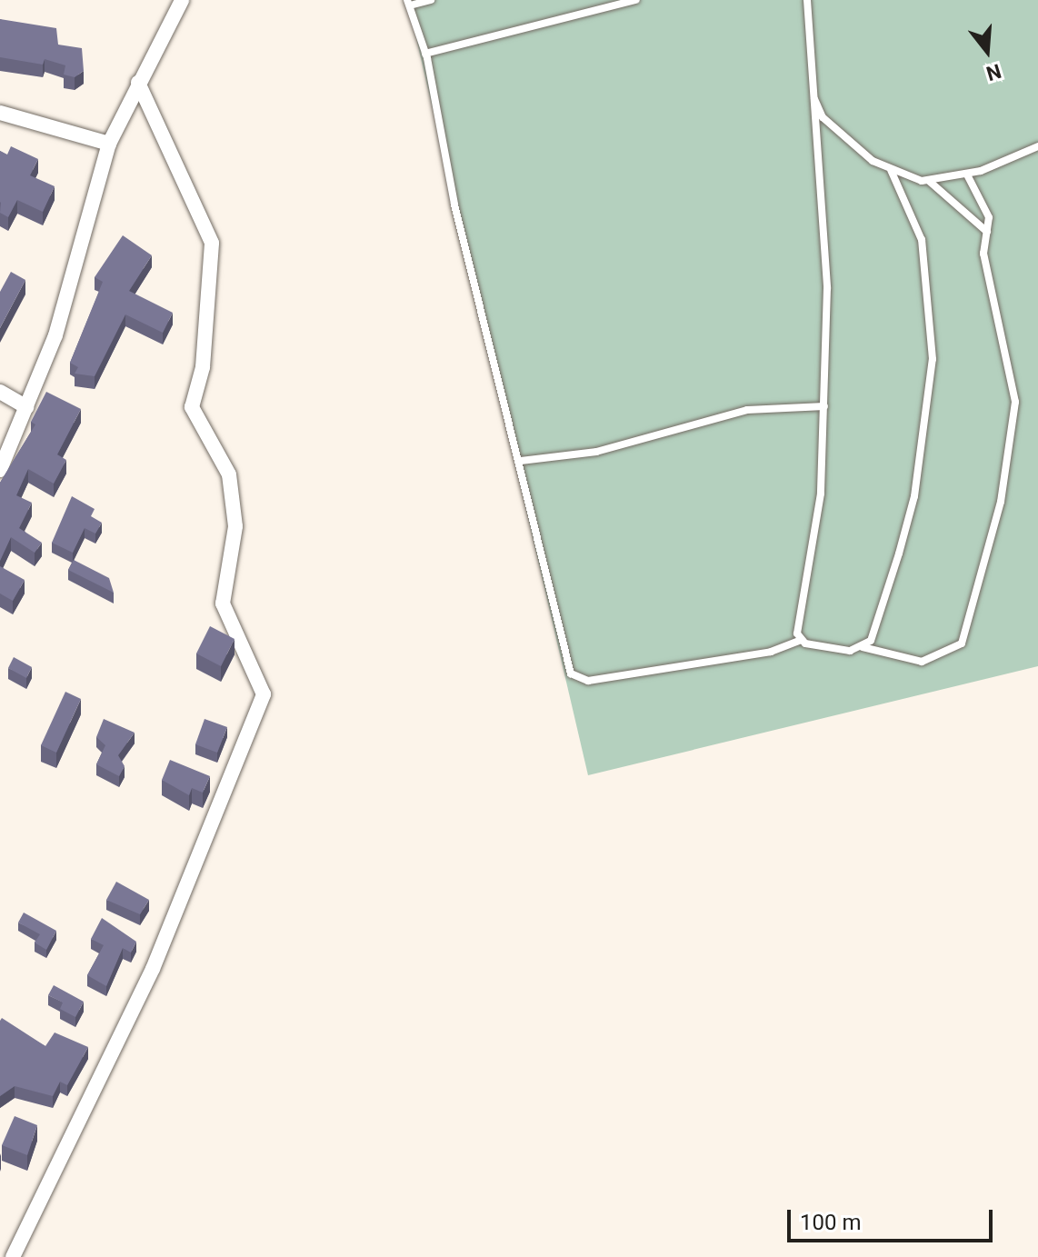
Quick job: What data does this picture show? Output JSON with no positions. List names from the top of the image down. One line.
{"scale_bar":"100 m","north":"bottom"}
